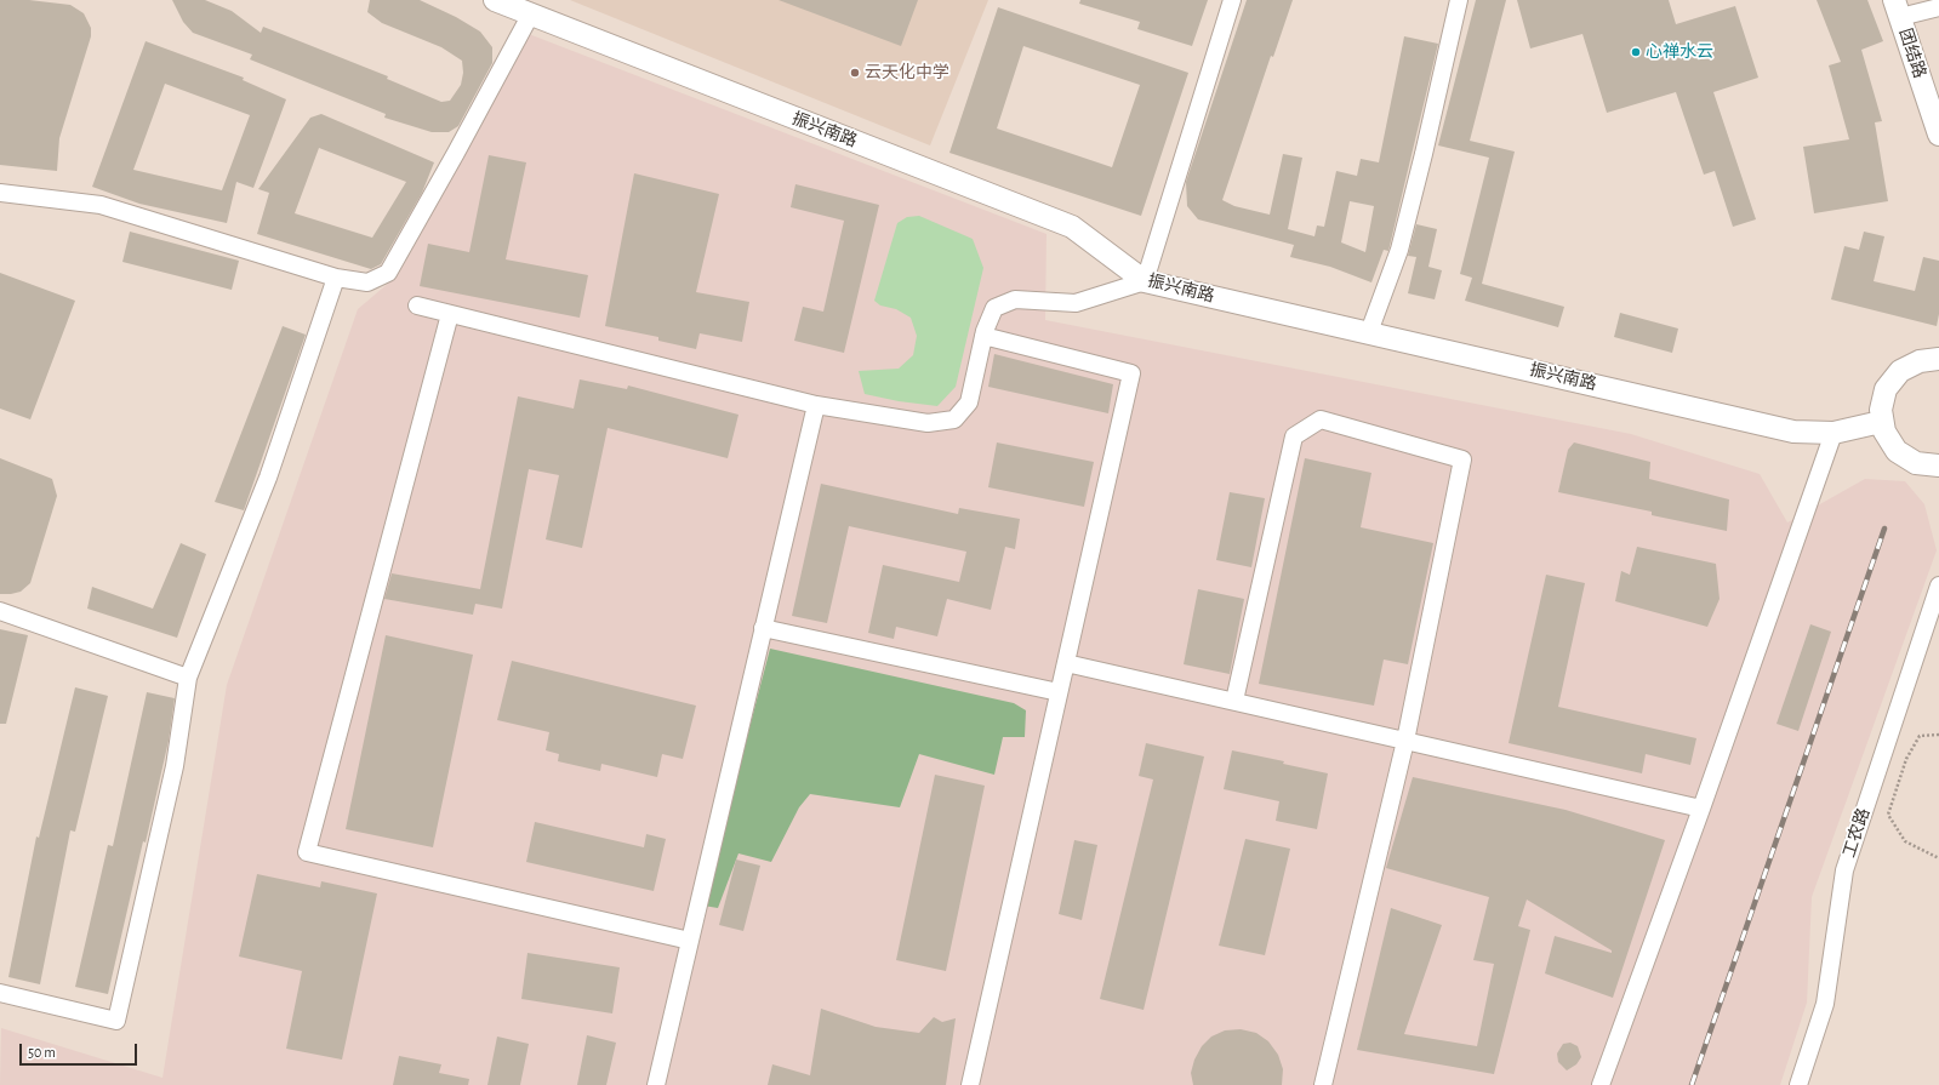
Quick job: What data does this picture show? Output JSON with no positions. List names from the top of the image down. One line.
{"streets":{"main road":["团结路","振兴南路"],"street":["工农路"]},"places":["心禅水云","云天化中学"],"scale_bar":"50 m"}
